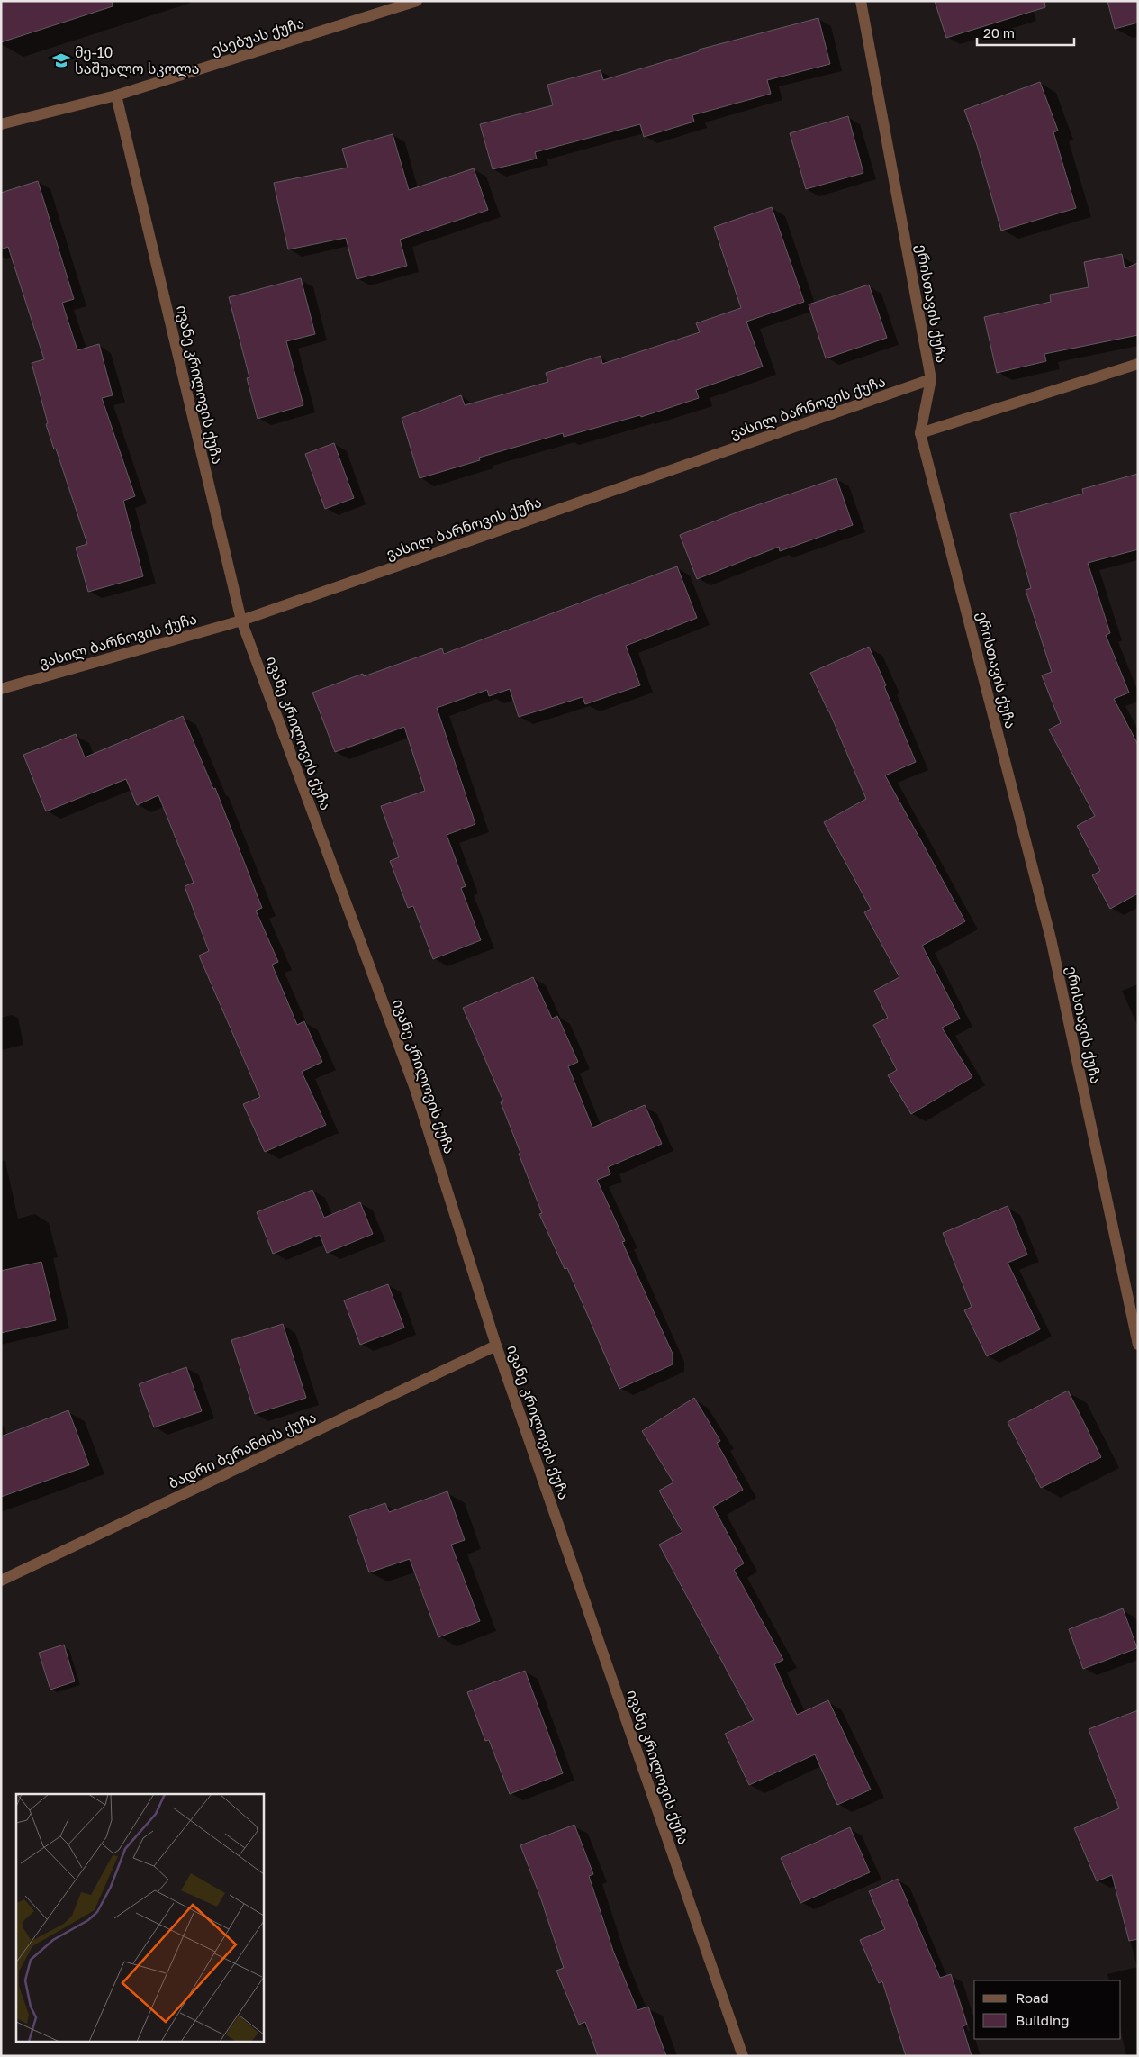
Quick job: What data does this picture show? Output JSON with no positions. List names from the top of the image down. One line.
{"streets":{"street":["ესებუას ქუჩა","ერისთავის ქუჩა","ივანე კრილოვის ქუჩა","ვასილ ბარნოვის ქუჩა","ბადრი ბერანძის ქუჩა"]},"crossings":[["ესებუას ქუჩა","ივანე კრილოვის ქუჩა"],["ერისთავის ქუჩა","ვასილ ბარნოვის ქუჩა"],["ივანე კრილოვის ქუჩა","ვასილ ბარნოვის ქუჩა"],["ივანე კრილოვის ქუჩა","ბადრი ბერანძის ქუჩა"]],"places":{"school or university":["მე-10 საშუალო სკოლა"]},"legend":["Road","Building"],"scale_bar":"20 m"}
